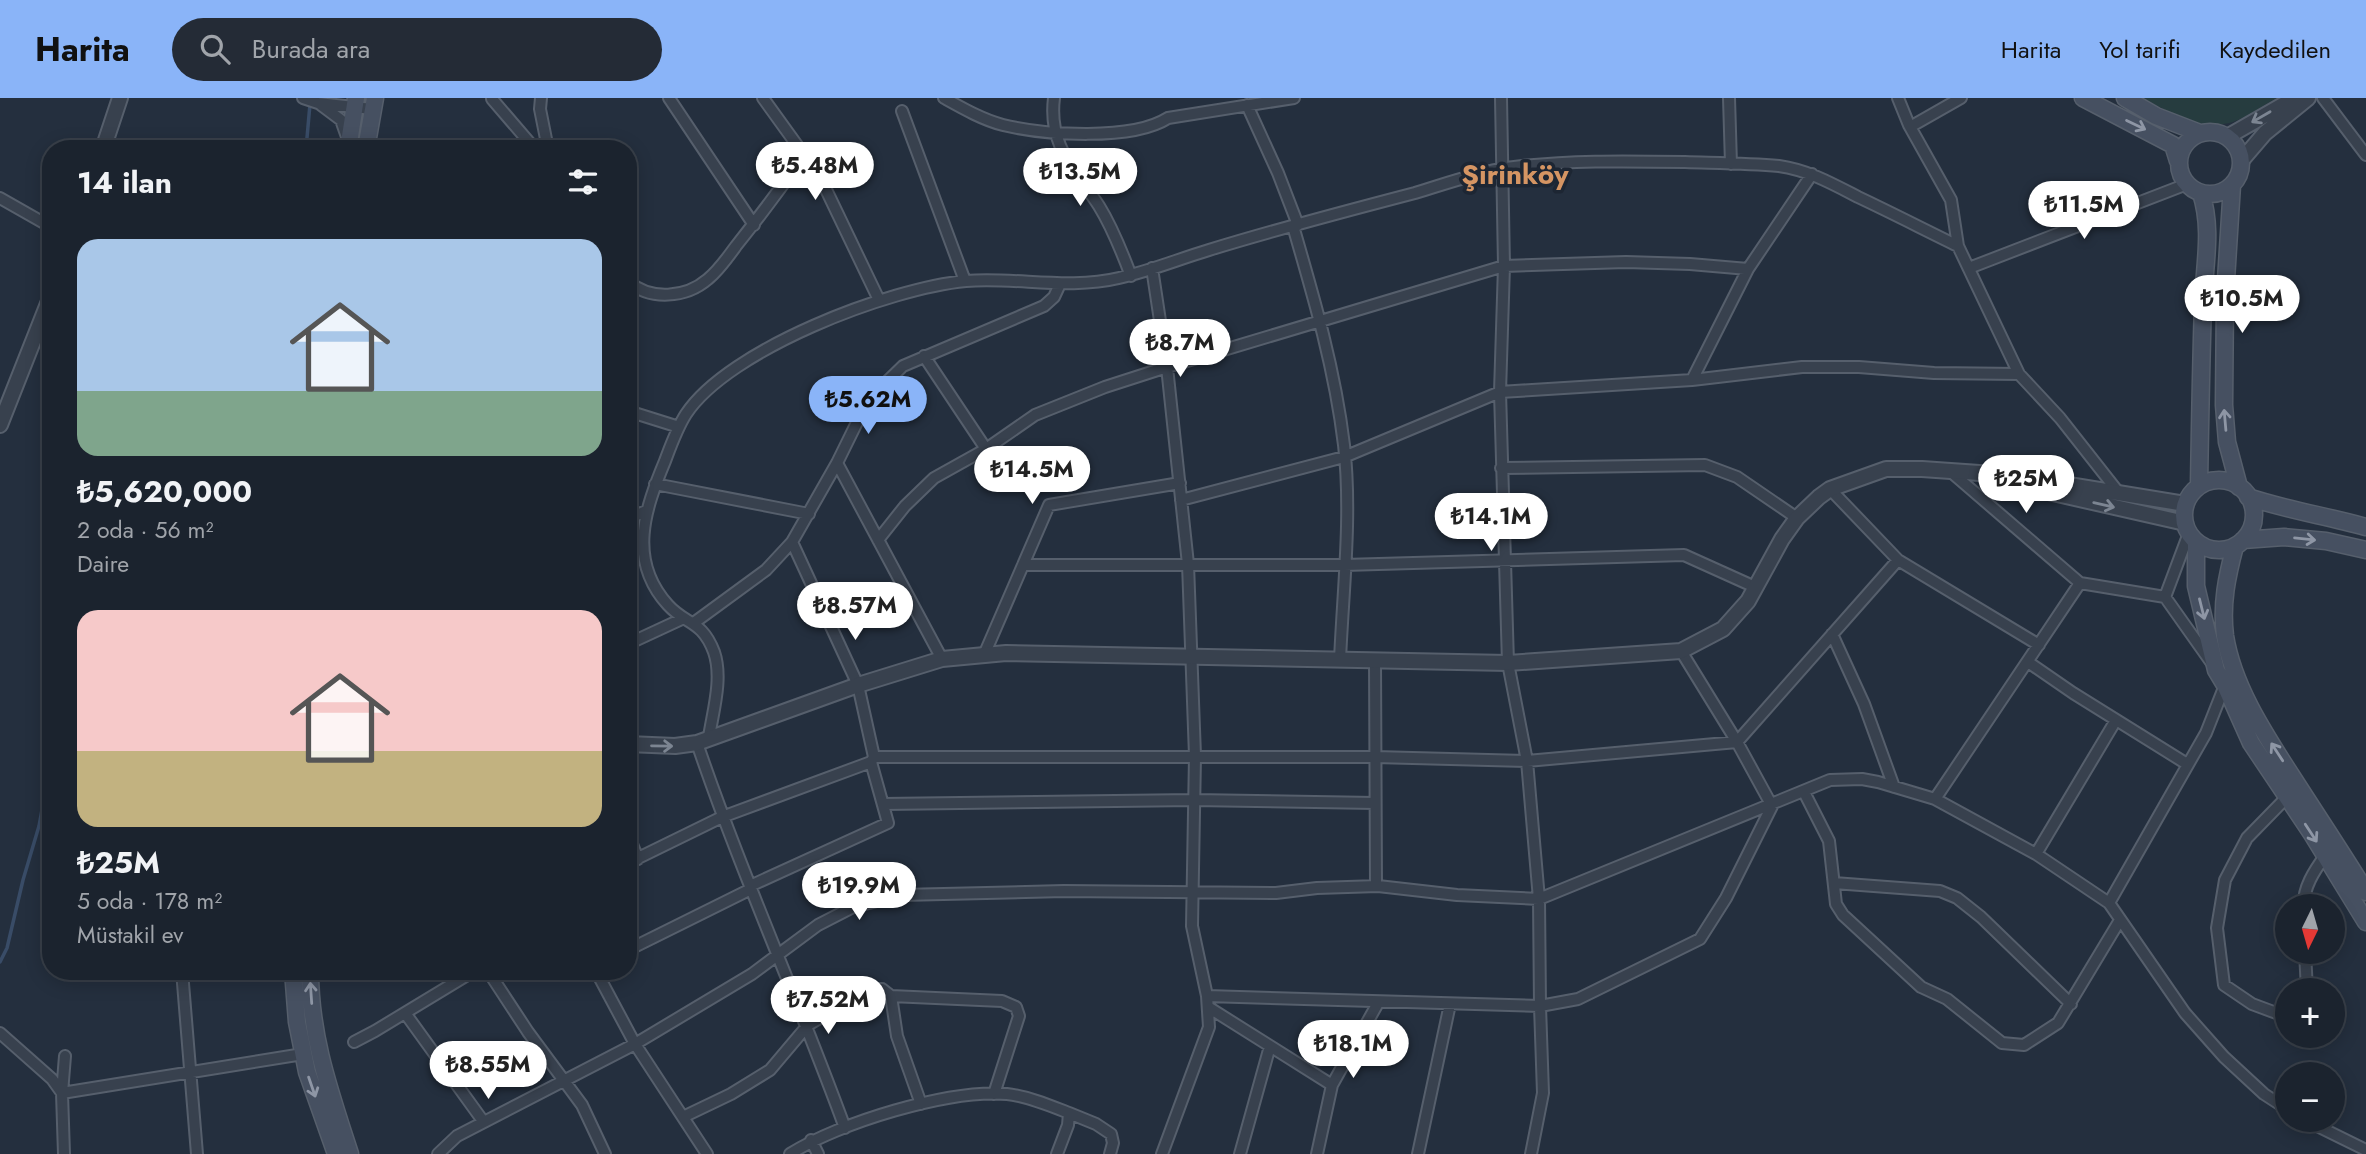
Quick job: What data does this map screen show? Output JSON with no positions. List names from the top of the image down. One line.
{"districts":["Şirinköy"],"north":"bottom","page":{"header":"Harita","search":"Burada ara","nav":["Harita","Yol tarifi","Kaydedilen"],"heading":"14 ilan","price":["₺5.48M","₺13.5M","₺11.5M","₺10.5M","₺8.7M","₺5.62M","₺14.5M","₺25M","₺14.1M","₺8.57M","₺19.9M","₺7.52M","₺18.1M","₺8.55M"],"list":[{"name":"₺5,620,000","note":"2 oda · 56 m² · Daire"},{"name":"₺25M","note":"5 oda · 178 m² · Müstakil ev"}],"map_buttons":["+","−"]}}
